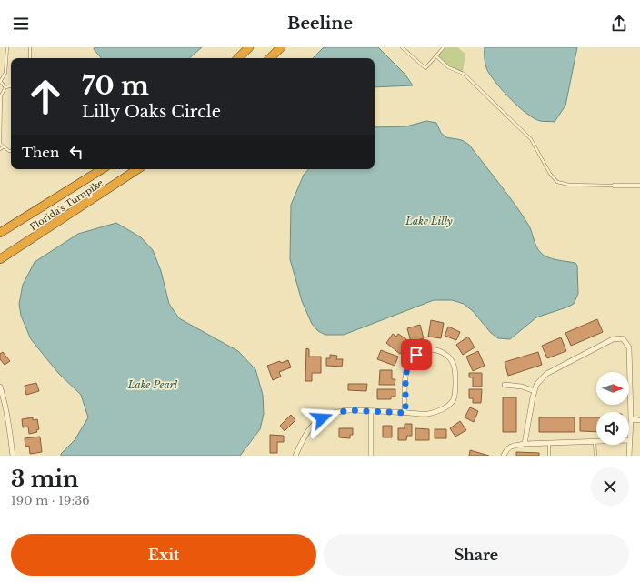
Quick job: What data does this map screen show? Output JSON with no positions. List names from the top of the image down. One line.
{"streets":{"highway":["Florida's Turnpike"]},"water":["Lake Lilly","Lake Pearl"],"north":"right","page":{"header":"Beeline","turn":["70 m","Lilly Oaks Circle"],"then":"Then","heading":["3 min","190 m · 19:36"],"buttons":["Exit","Share"]}}
